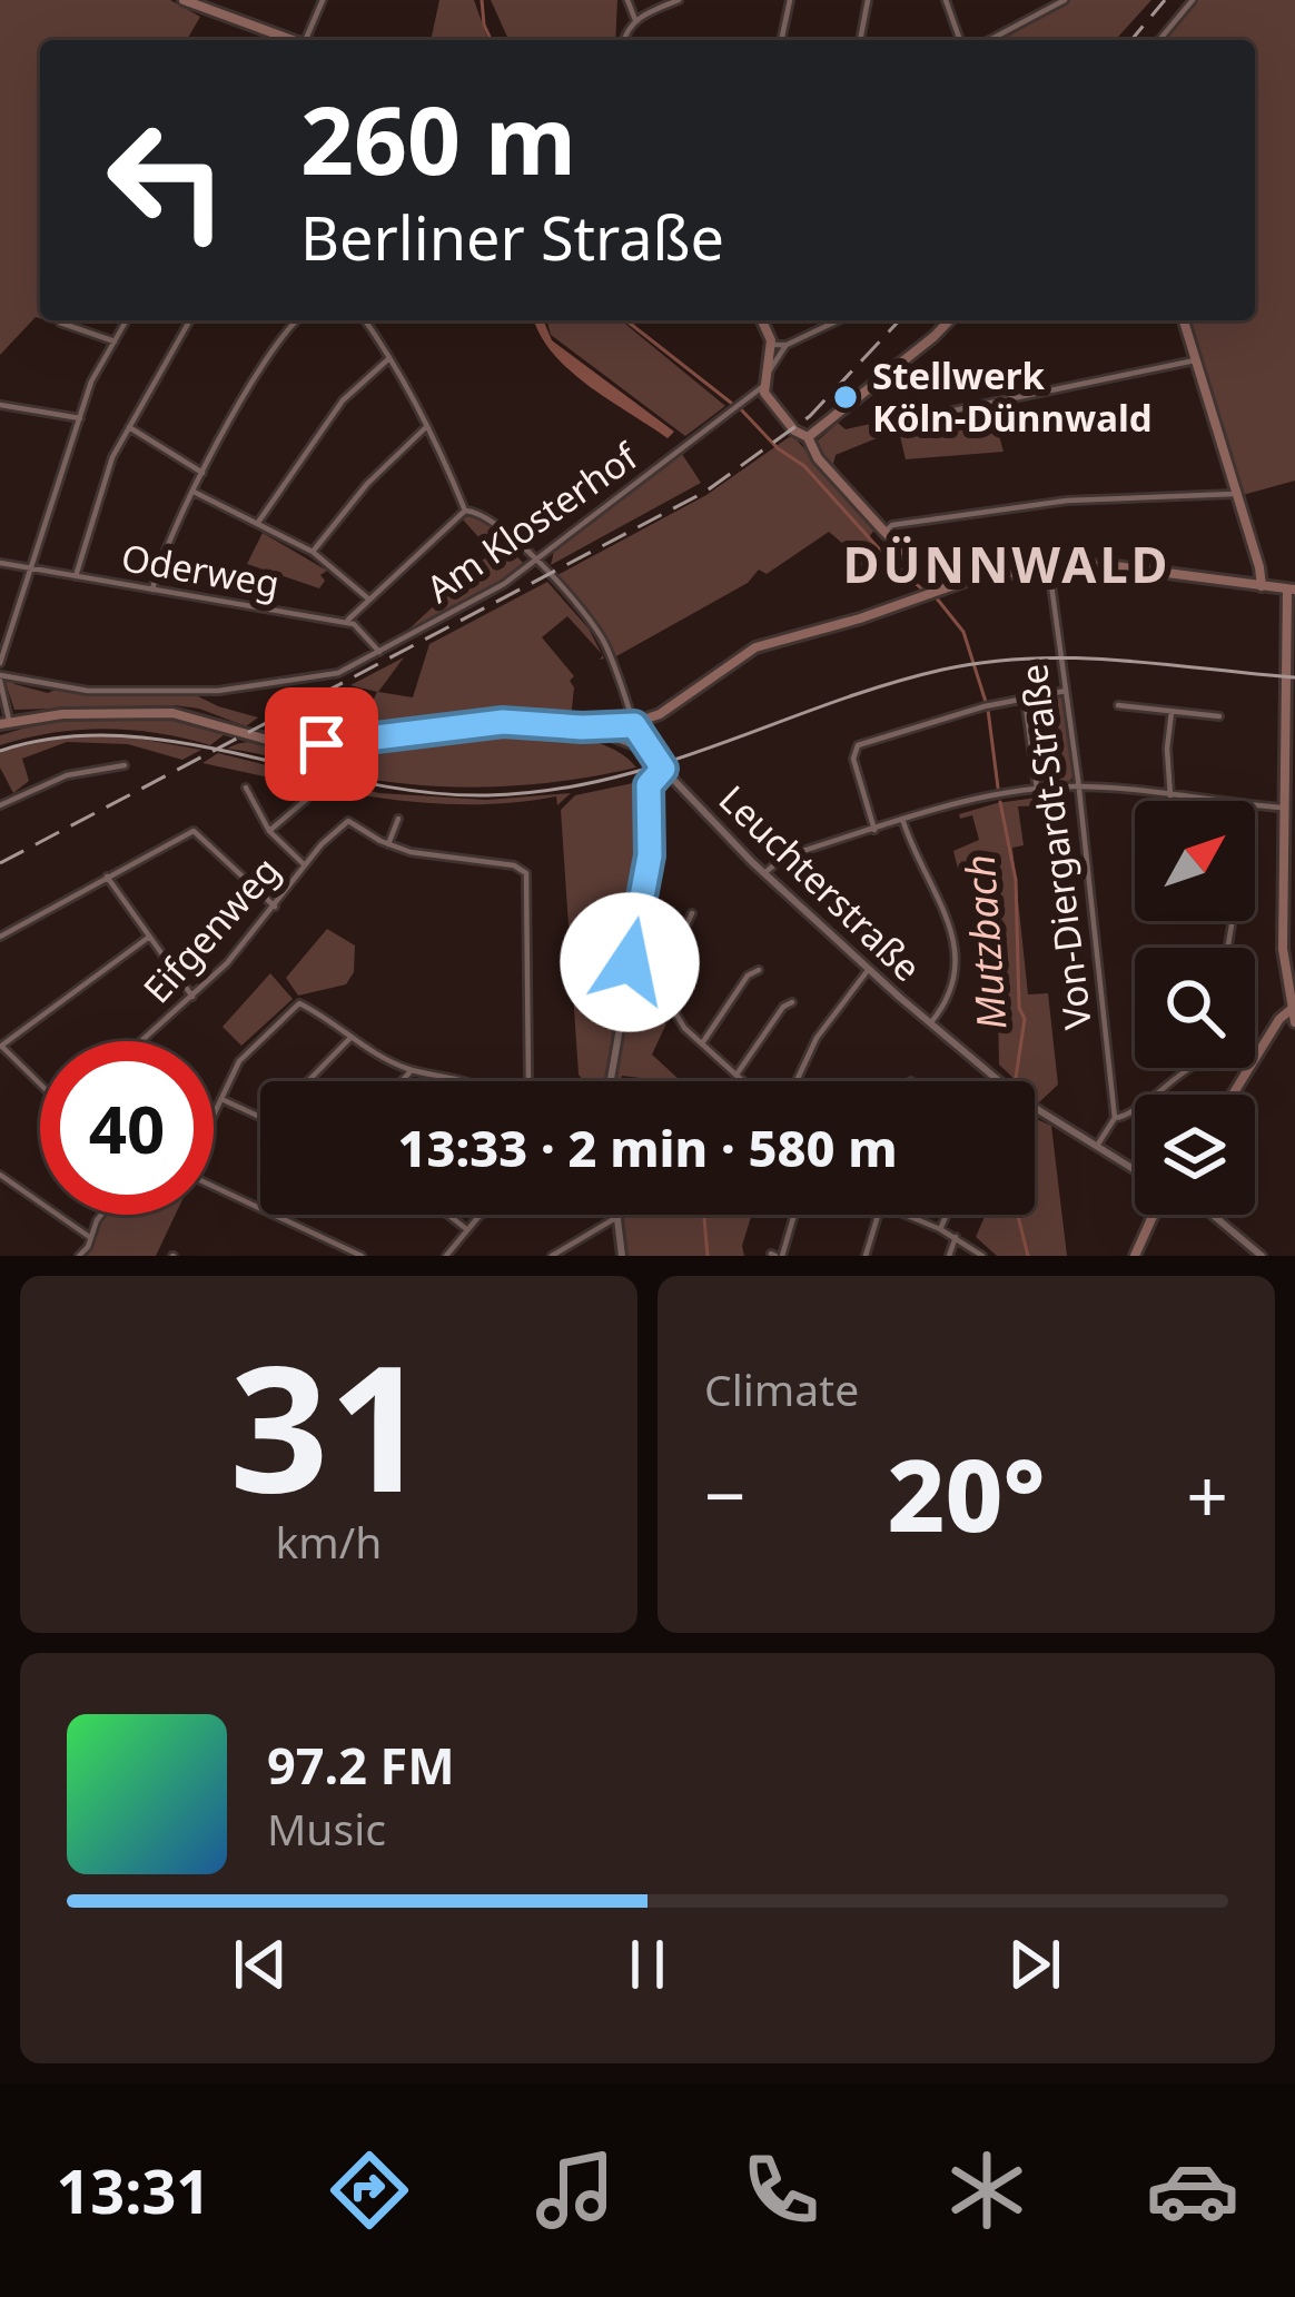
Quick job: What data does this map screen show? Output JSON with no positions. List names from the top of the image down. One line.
{"streets":{"street":["Am Klosterhof","Oderweg","Von-Diergardt-Straße","Leuchterstraße","Eifgenweg"]},"crossings":[["Am Klosterhof","Leuchterstraße"]],"districts":["DÜNNWALD"],"water":["Mutzbach"],"places":["Stellwerk Köln-Dünnwald"],"north":"top right","page":{"turn":["260 m","Berliner Straße"],"limit":"40","trip":"13:33 · 2 min · 580 m","tile":[["31","km/h"],"Climate"],"heat":["−","20°","+"],"song":["97.2 FM","Music"],"tabs":"13:31"}}
